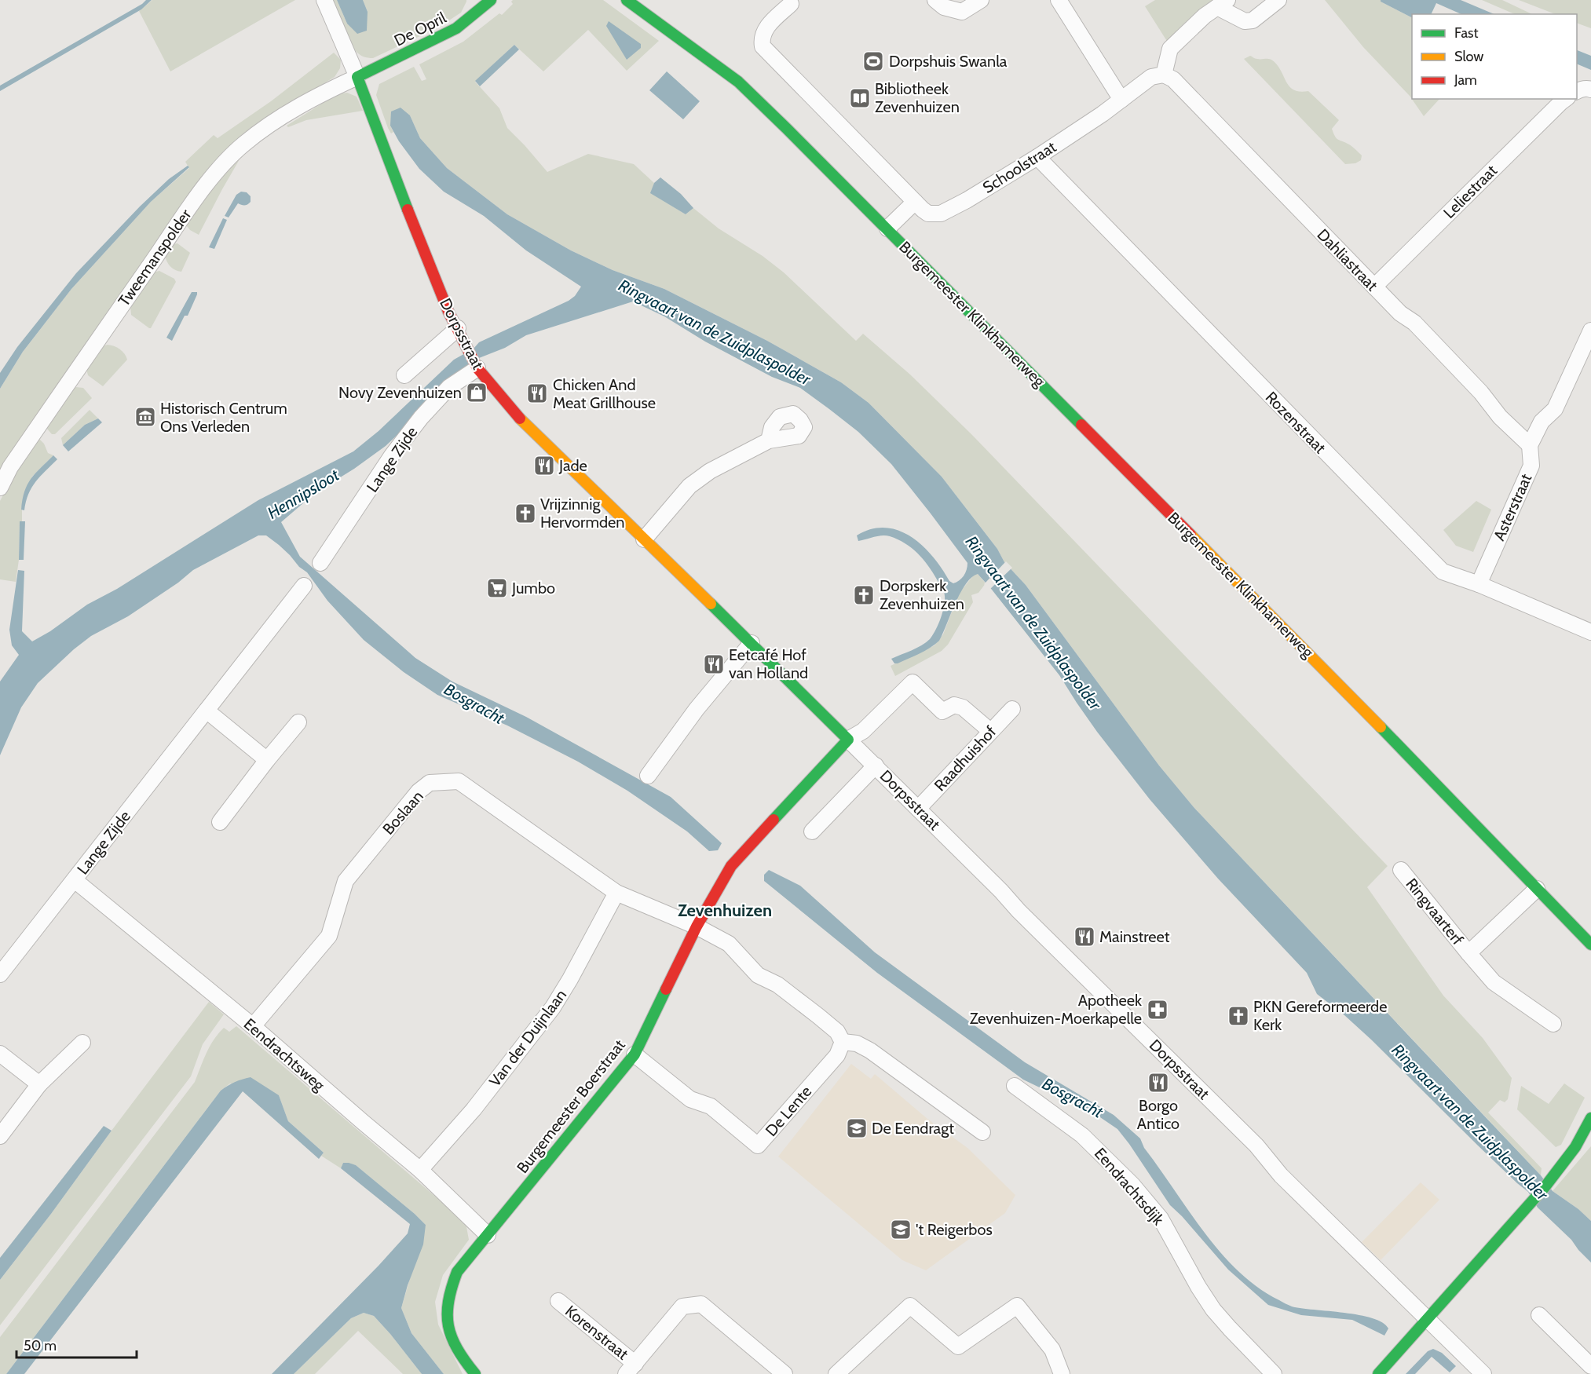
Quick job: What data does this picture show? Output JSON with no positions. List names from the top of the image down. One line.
{"streets":{"street":["De Opril","Schoolstraat","Leliestraat","Tweemanspolder","Dahliastraat","Burgemeester Klinkhamerweg","Dorpsstraat","Rozenstraat","Lange Zijde","Asterstraat","Raadhuishof","Boslaan","Ringvaarterf","Van der Duijnlaan","Eendrachtsweg","Burgemeester Boerstraat","De Lente","Eendrachtsdijk","Korenstraat"]},"crossings":[["De Opril","Tweemanspolder"],["De Opril","Dorpsstraat"],["Schoolstraat","Dahliastraat"],["Schoolstraat","Burgemeester Klinkhamerweg"],["Schoolstraat","Rozenstraat"],["Leliestraat","Dahliastraat"],["Tweemanspolder","Dorpsstraat"],["Dahliastraat","Asterstraat"],["Burgemeester Klinkhamerweg","Ringvaarterf"],["Dorpsstraat","Lange Zijde"],["Dorpsstraat","Raadhuishof"],["Dorpsstraat","Burgemeester Boerstraat"],["Rozenstraat","Asterstraat"],["Lange Zijde","Eendrachtsweg"],["Boslaan","Van der Duijnlaan"],["Boslaan","Eendrachtsweg"],["Boslaan","Burgemeester Boerstraat"],["Boslaan","De Lente"],["Van der Duijnlaan","Eendrachtsweg"],["Eendrachtsweg","Burgemeester Boerstraat"],["Burgemeester Boerstraat","De Lente"]],"districts":["Zevenhuizen"],"water":["Ringvaart van de Zuidplaspolder","Hennipsloot","Bosgracht"],"places":{"sports":["Dorpshuis Swanla"],"library":["Bibliotheek Zevenhuizen"],"shop":["Novy Zevenhuizen"],"restaurant":["Chicken And Meat Grillhouse","Jade","Eetcafé Hof van Holland","Mainstreet","Borgo Antico"],"museum":["Historisch Centrum Ons Verleden"],"church":["Vrijzinnig Hervormden","Dorpskerk Zevenhuizen","PKN Gereformeerde Kerk"],"supermarket":["Jumbo"],"pharmacy":["Apotheek Zevenhuizen-Moerkapelle"],"school or university":["De Eendragt","'t Reigerbos"]},"legend":["Fast","Slow","Jam"],"scale_bar":"50 m"}
